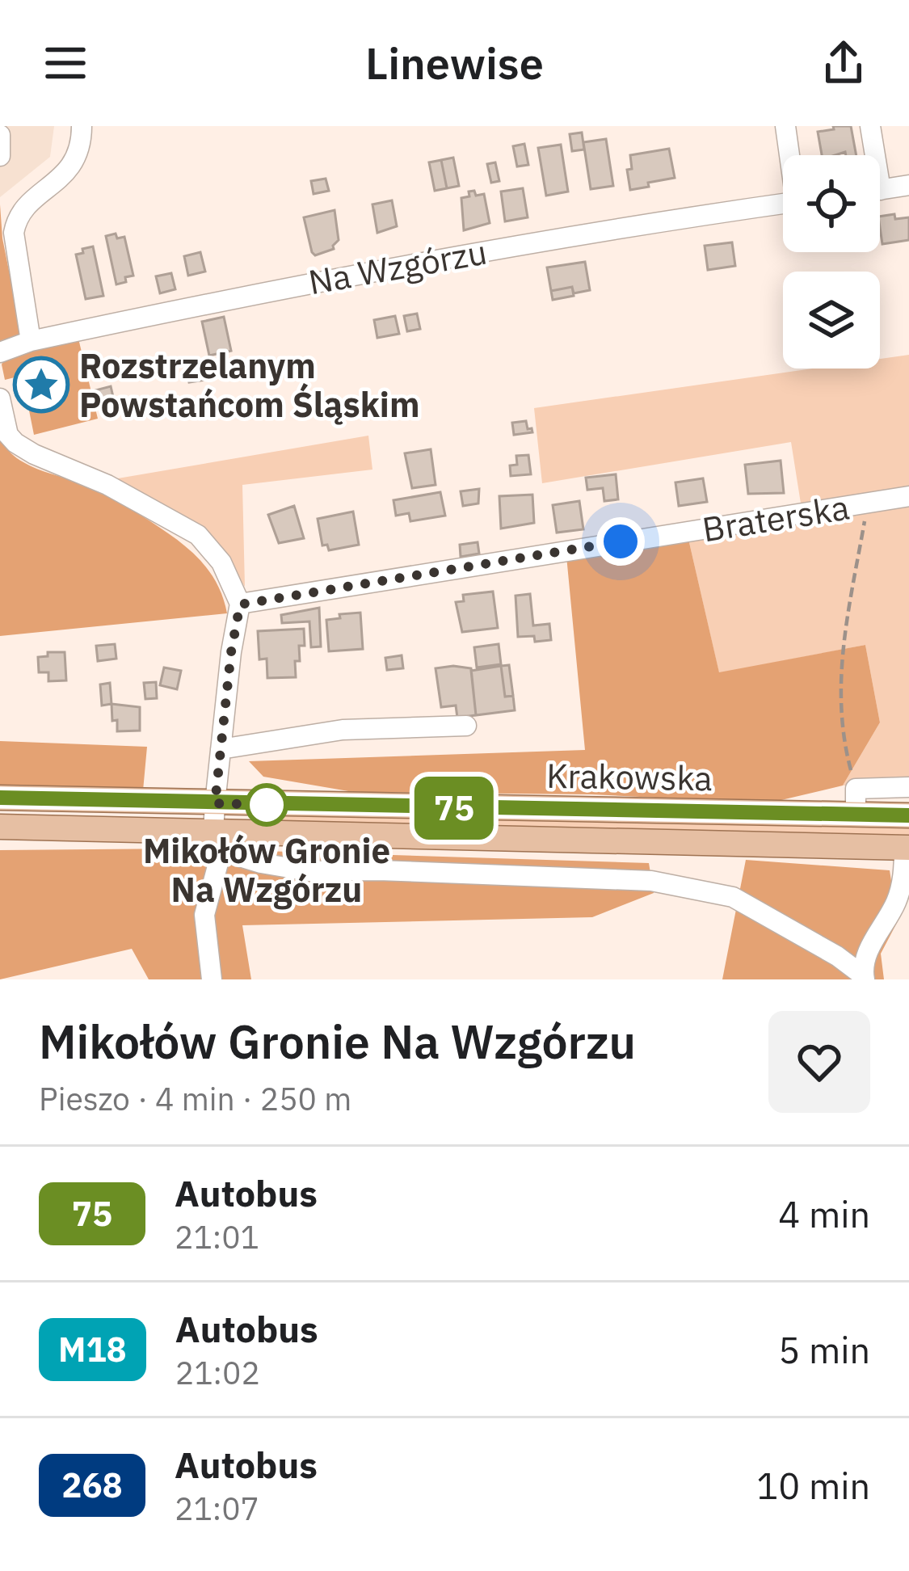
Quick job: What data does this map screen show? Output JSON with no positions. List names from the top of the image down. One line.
{"streets":{"main road":["Krakowska"],"street":["Na Wzgórzu","Braterska"]},"places":{"place":["Rozstrzelanym Powstańcom Śląskim"],"other":["Mikołów Gronie Na Wzgórzu"]},"lines":["bus line 75"],"page":{"header":"Linewise","on_map":"75","heading":["Mikołów Gronie Na Wzgórzu","Pieszo · 4 min · 250 m"],"list":[{"mark":"75","name":"Autobus","note":"21:01","value":"4 min"},{"mark":"M18","name":"Autobus","note":"21:02","value":"5 min"},{"mark":"268","name":"Autobus","note":"21:07","value":"10 min"}]}}
